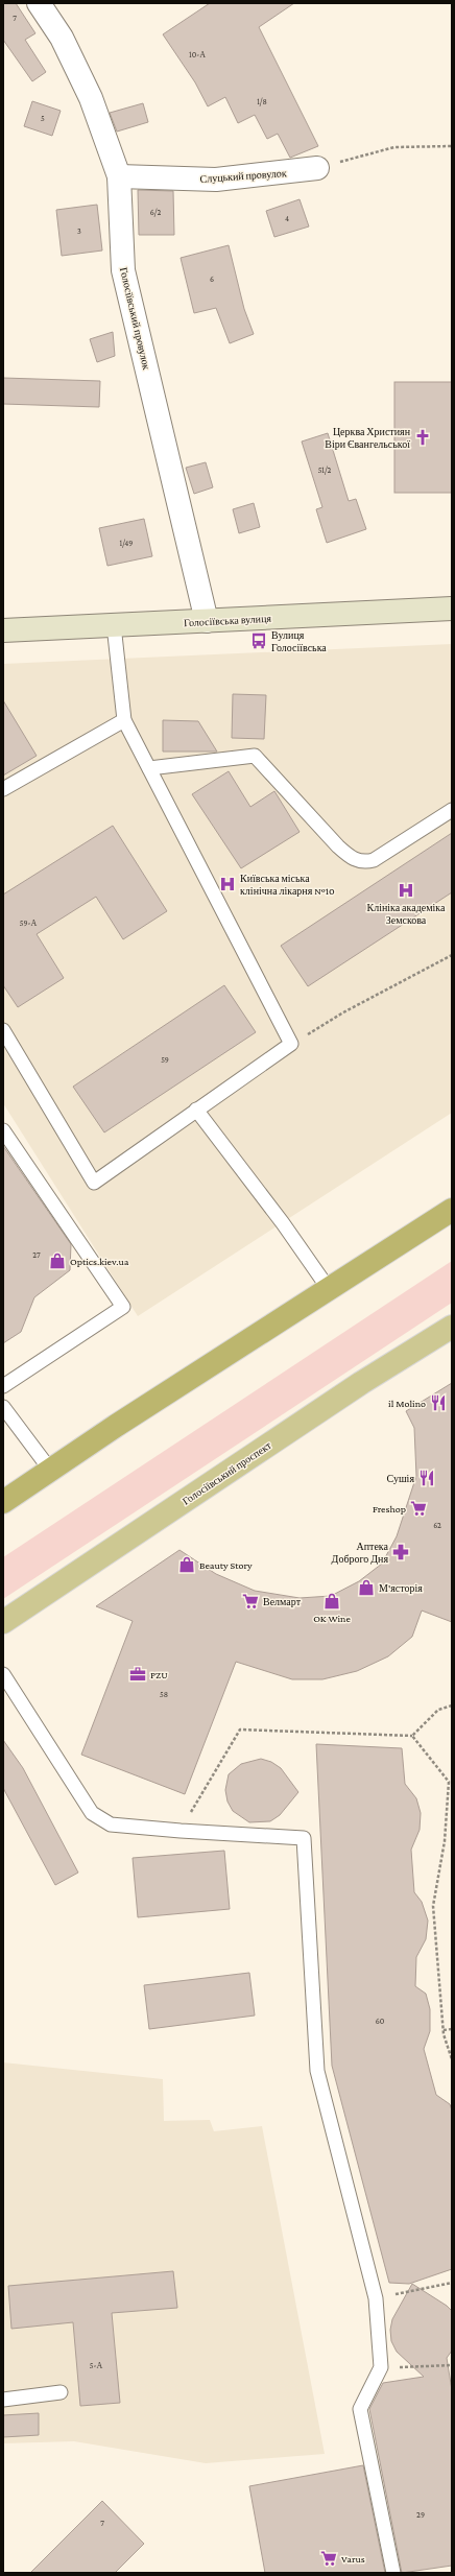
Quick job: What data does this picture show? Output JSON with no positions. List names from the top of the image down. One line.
{"streets":{"main road":["Голосіївська вулиця","Голосіївський проспект"],"street":["Слуцький провулок","Голосіївський провулок"]},"crossings":[["Слуцький провулок","Голосіївський провулок"],["Голосіївський провулок","Голосіївська вулиця"]],"places":{"church":["Церква Християн Віри Євангельської"],"bus stop":["Вулиця Голосіївська"],"hospital":["Київська міська клінічна лікарня №10","Клініка академіка Земскова"],"shop":["Optics.kiev.ua","Beauty Story","М'ясторія","OK Wine"],"restaurant":["il Molino","Сушія"],"supermarket":["Freshop","Велмарт","Varus"],"pharmacy":["Аптека Доброго Дня"],"office":["PZU"]},"house_numbers":["7","10-А","1/8","5","6/2","4","3","6","51/2","1/49","59-А","59","27","62","58","60","5-А","29","7"]}
